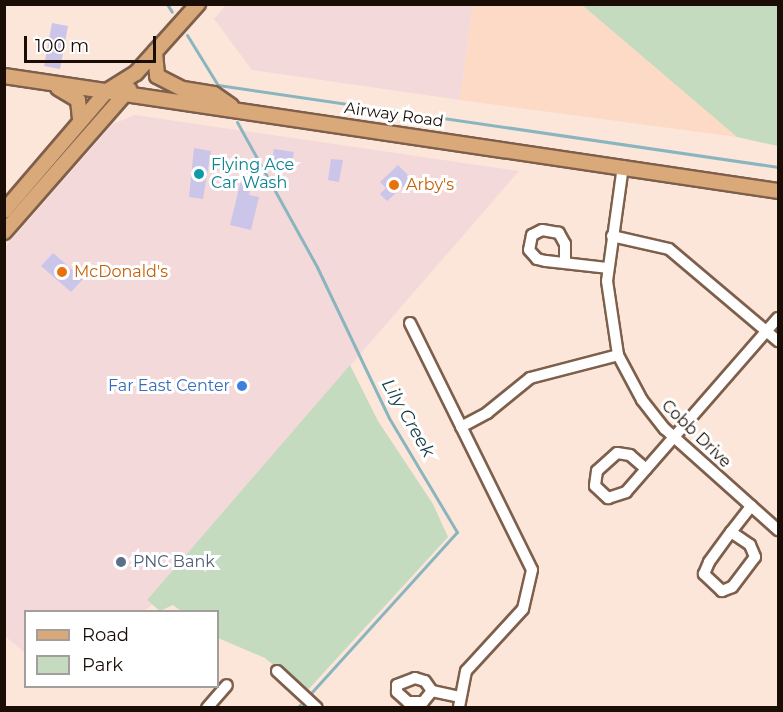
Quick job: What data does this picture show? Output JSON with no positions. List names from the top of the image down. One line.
{"streets":{"main road":["Airway Road"],"street":["Cobb Drive"]},"crossings":[["Airway Road","Cobb Drive"]],"water":["Lily Creek"],"places":["Flying Ace Car Wash","Arby's","McDonald's","Far East Center","PNC Bank"],"legend":["Road","Park"],"scale_bar":"100 m"}
